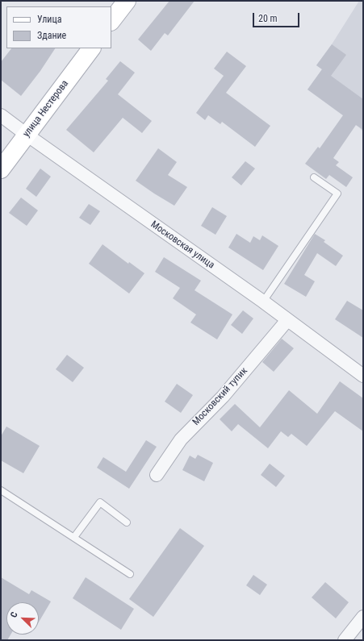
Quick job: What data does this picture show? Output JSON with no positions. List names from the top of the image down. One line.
{"streets":{"main road":["улица Нестерова"],"street":["Московская улица","Московский тупик"]},"crossings":[["улица Нестерова","Московская улица"],["Московская улица","Московский тупик"]],"legend":["Улица","Здание"],"scale_bar":"20 m","north":"top left"}
